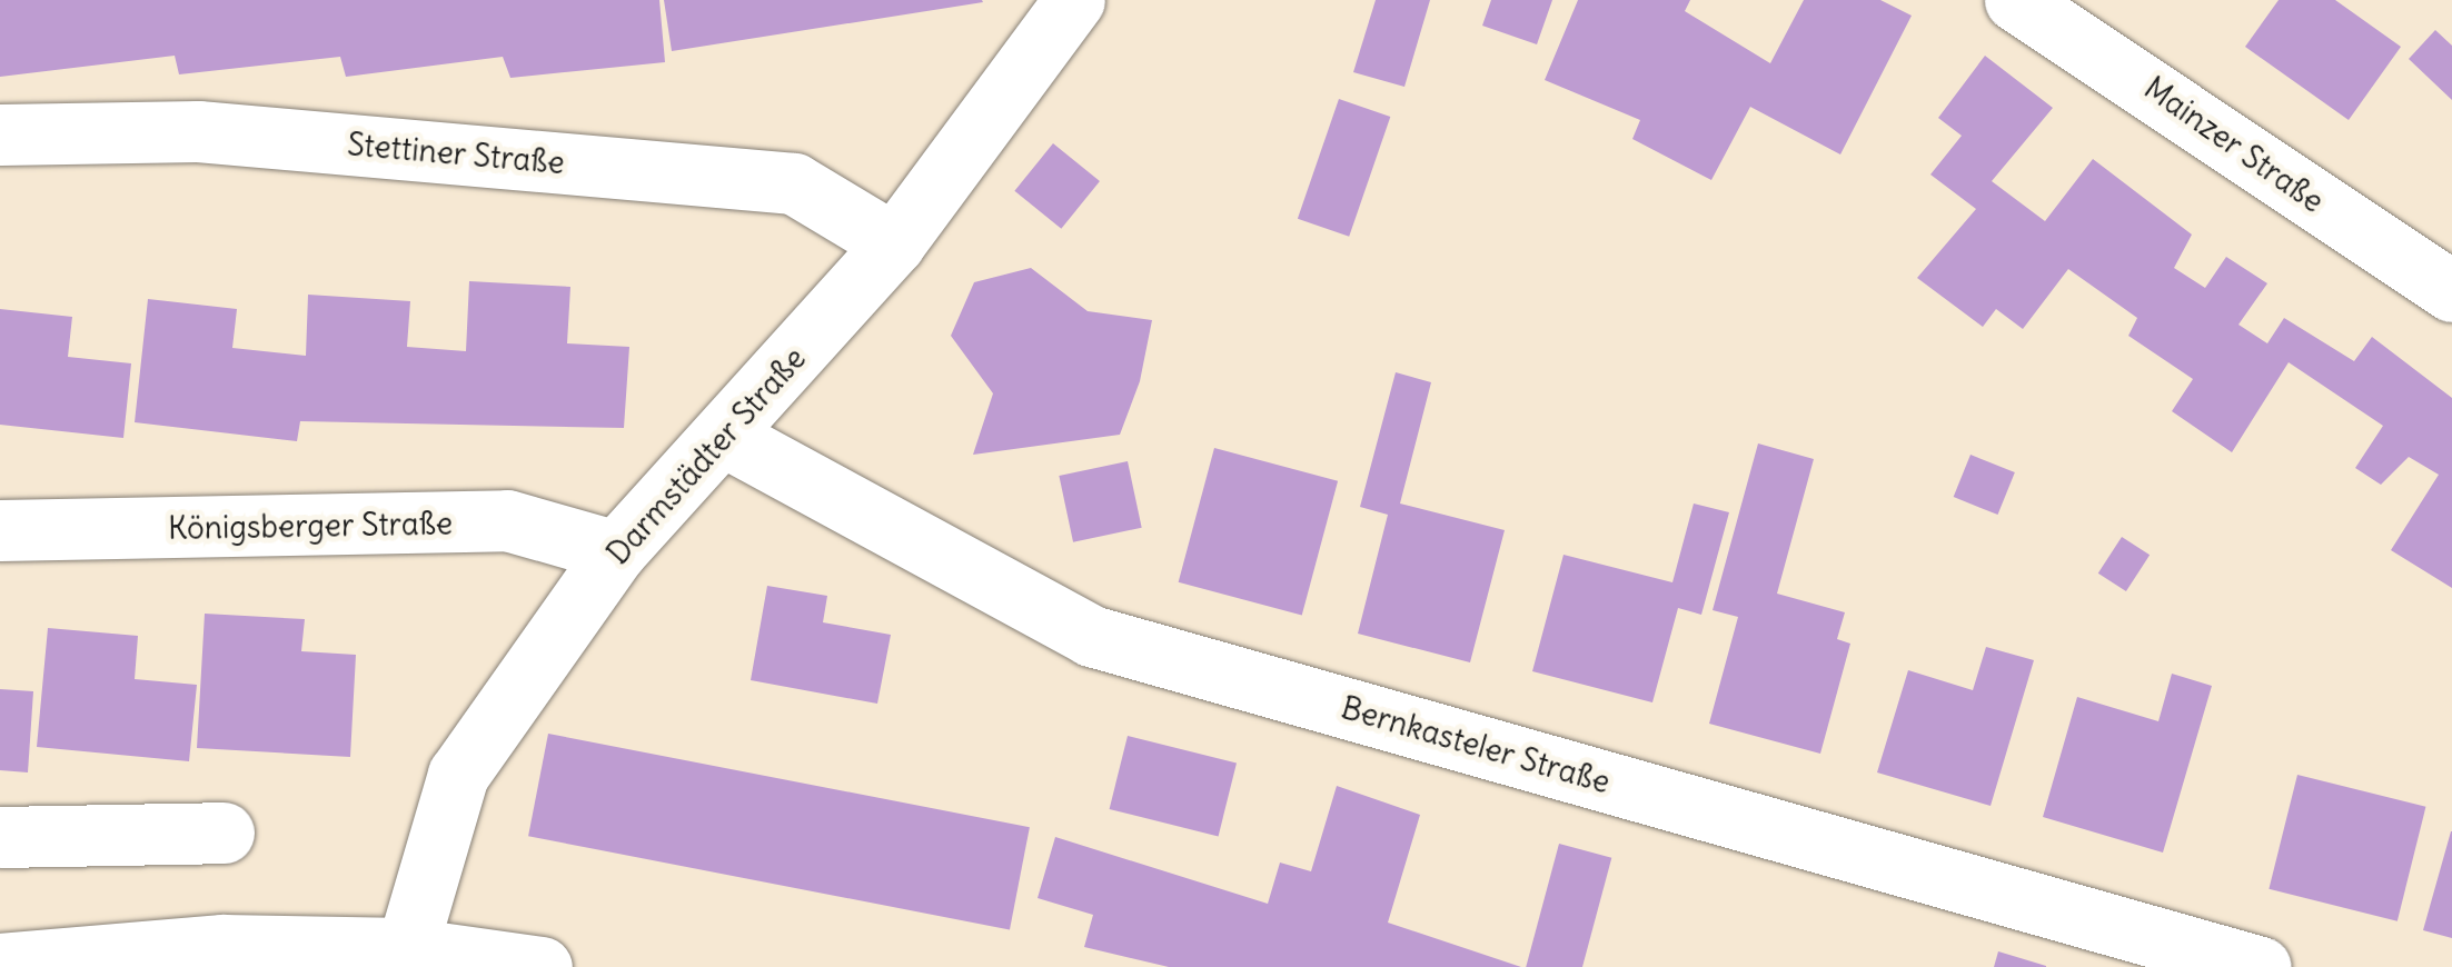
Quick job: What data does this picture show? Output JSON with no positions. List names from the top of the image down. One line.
{"streets":{"street":["Mainzer Straße","Stettiner Straße","Darmstädter Straße","Königsberger Straße","Bernkasteler Straße"]},"crossings":[["Stettiner Straße","Darmstädter Straße"],["Darmstädter Straße","Königsberger Straße"],["Darmstädter Straße","Bernkasteler Straße"]]}
